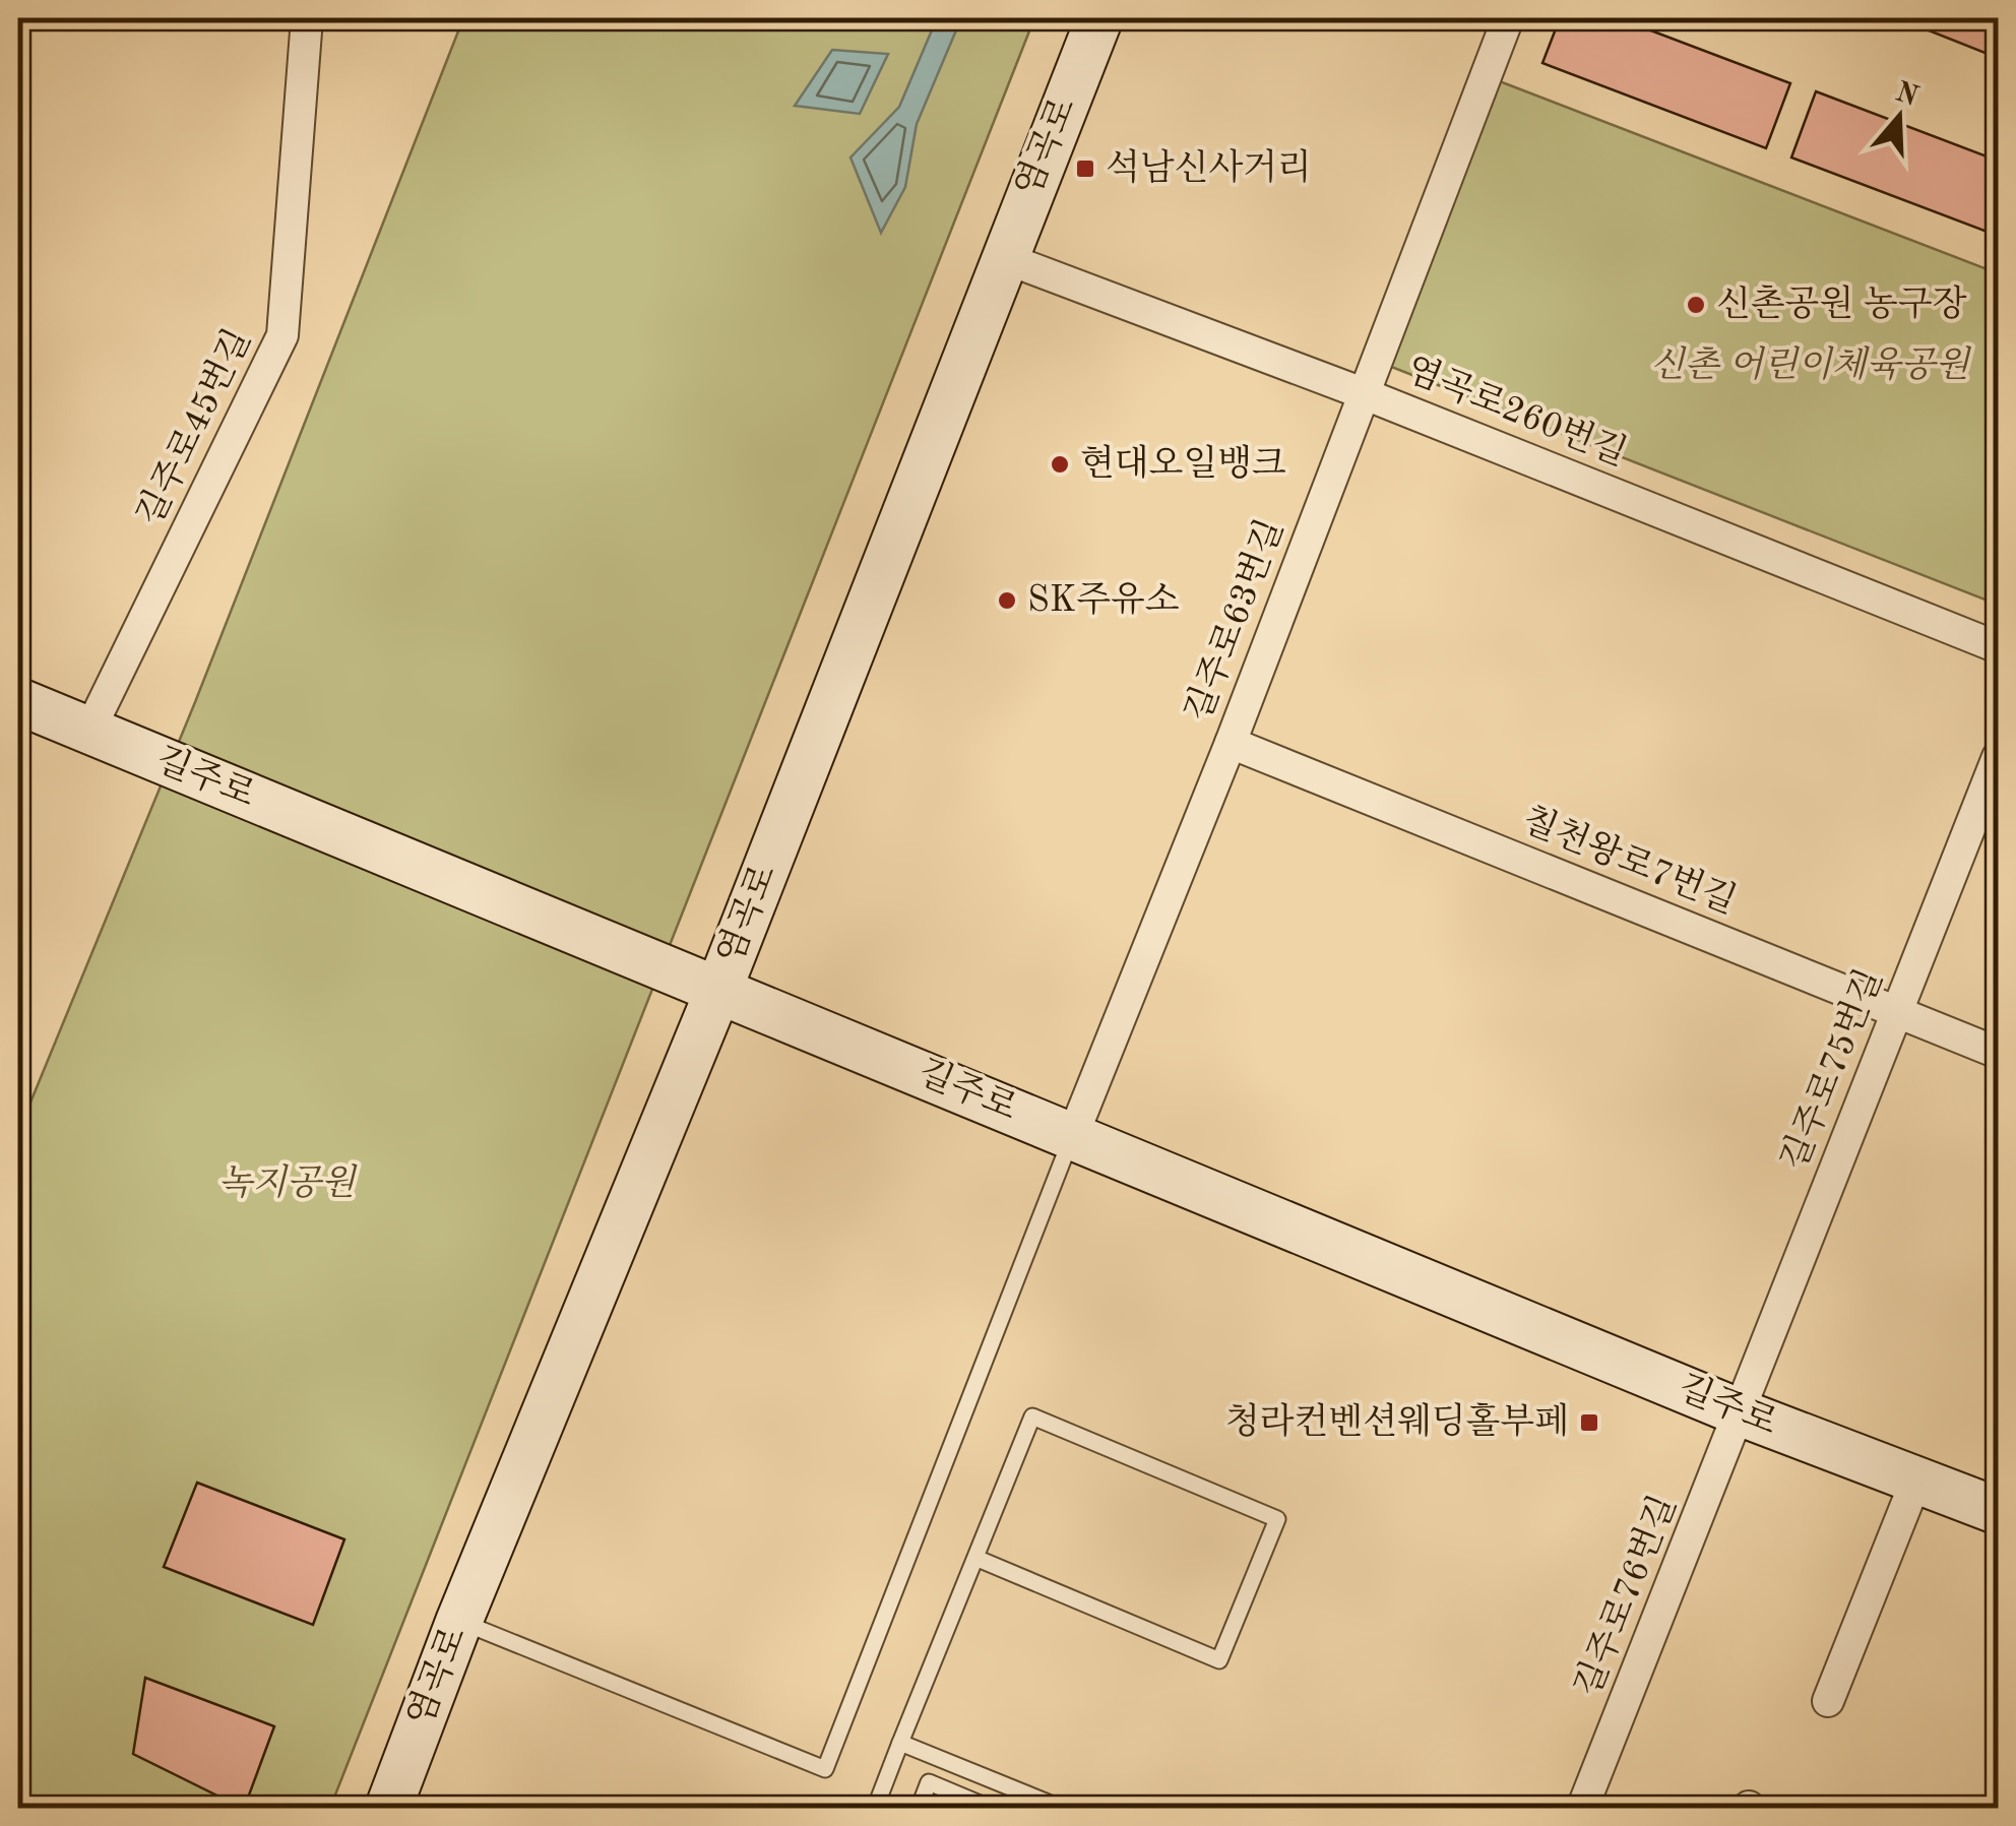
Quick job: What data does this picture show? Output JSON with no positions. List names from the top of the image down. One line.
{"streets":{"main road":["염곡로","길주로"],"street":["염곡로260번길","길주로45번길","길주로63번길","칠천왕로7번길","길주로75번길","길주로76번길"]},"crossings":[["염곡로","염곡로260번길"],["염곡로","길주로"],["염곡로260번길","길주로63번길"],["길주로45번길","길주로"],["길주로63번길","길주로"],["길주로63번길","칠천왕로7번길"],["길주로","길주로75번길"],["길주로","길주로76번길"],["칠천왕로7번길","길주로75번길"],["길주로75번길","길주로76번길"]],"parks":["신촌 어린이체육공원","녹지공원"],"places":{"transit":["석남신사거리","청라컨벤션웨딩홀부페"],"other":["신촌공원 농구장","현대오일뱅크","SK주유소"]},"north":"top"}
